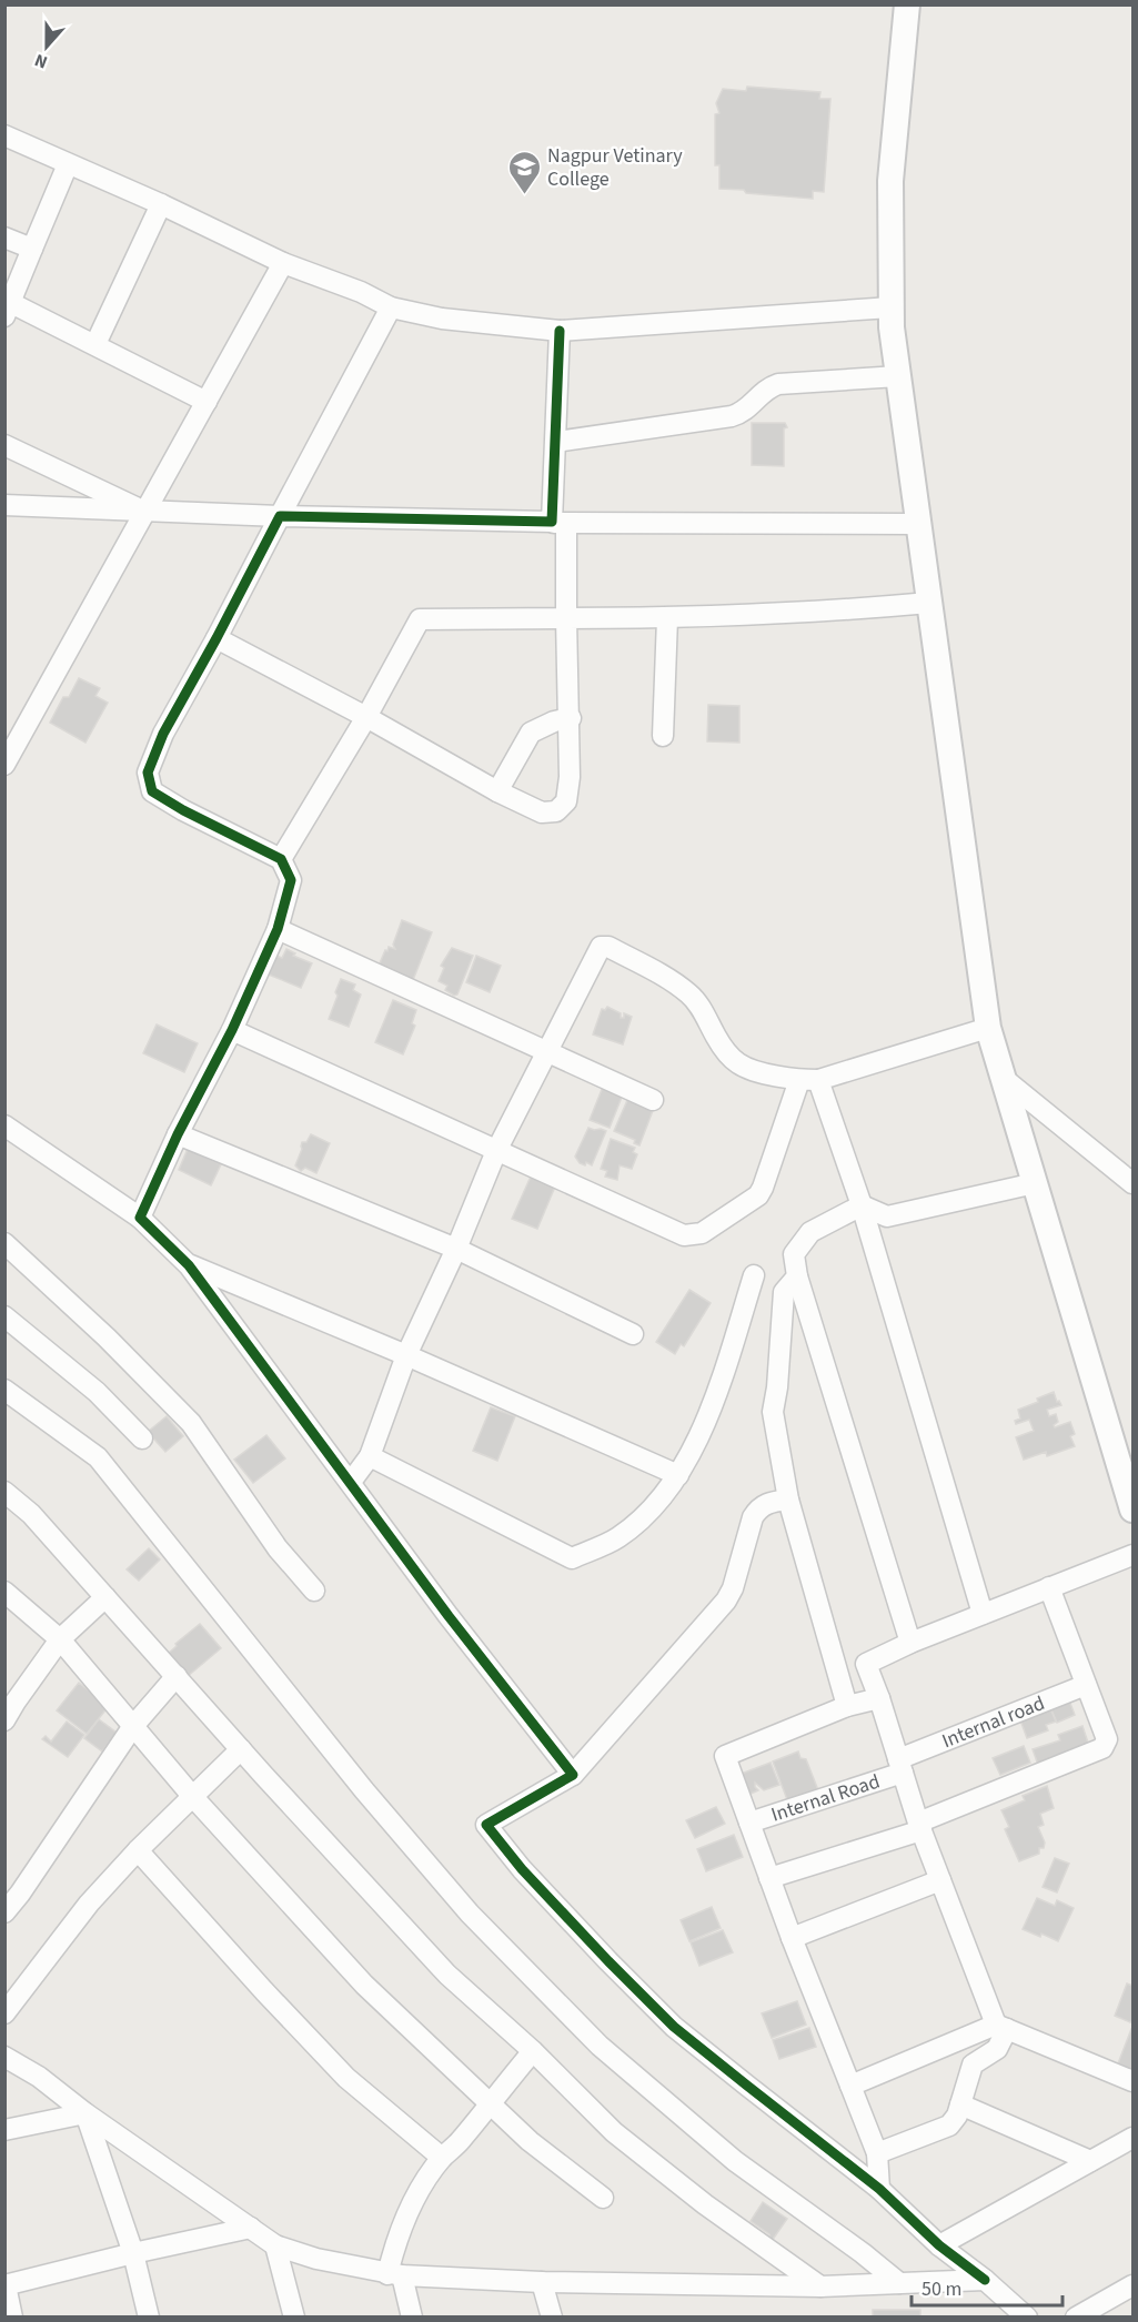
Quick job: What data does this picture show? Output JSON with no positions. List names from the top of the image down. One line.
{"streets":{"street":["Internal road","Internal Road"]},"crossings":[["Internal road","Internal Road"]],"places":{"school or university":["Nagpur Vetinary College"]},"scale_bar":"50 m","north":"bottom"}
